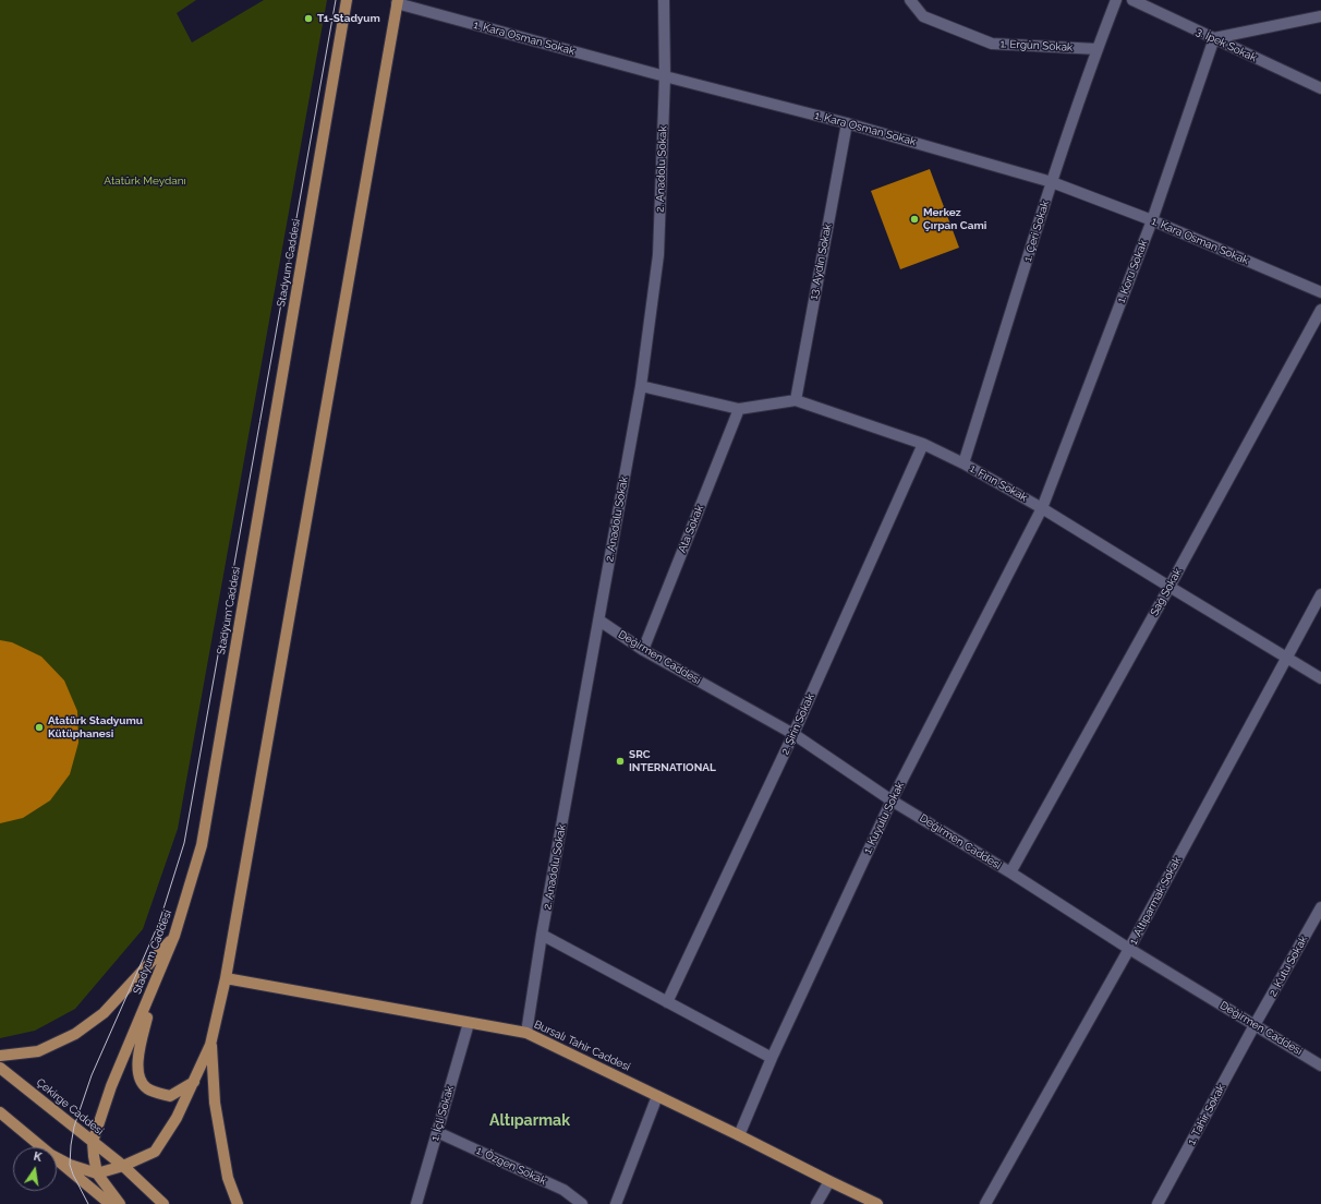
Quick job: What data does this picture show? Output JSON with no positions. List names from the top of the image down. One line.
{"streets":{"main road":["Stadyum Caddesi","Bursalı Tahir Caddesi","Çekirge Caddesi"],"street":["1. Kara Osman Sokak","3. İpek Sokak","1. Ergün Sokak","2. Anadolu Sokak","1. Çeri Sokak","13. Aydın Sokak","1. Koru Sokak","1. Fırın Sokak","Ata Sokak","Sağ Sokak","Değirmen Caddesi","2. Şirin Sokak","1. Kuyulu Sokak","1. Altıparmak Sokak","2. Kutu Sokak","1. İçli Sokak","1. Tahir Sokak","1. Özgen Sokak"]},"crossings":[["1. Kara Osman Sokak","2. Anadolu Sokak"],["1. Kara Osman Sokak","1. Çeri Sokak"],["1. Kara Osman Sokak","13. Aydın Sokak"],["1. Kara Osman Sokak","1. Koru Sokak"],["3. İpek Sokak","1. Koru Sokak"],["1. Ergün Sokak","1. Çeri Sokak"],["2. Anadolu Sokak","1. Fırın Sokak"],["2. Anadolu Sokak","Değirmen Caddesi"],["2. Anadolu Sokak","Bursalı Tahir Caddesi"],["1. Çeri Sokak","1. Fırın Sokak"],["13. Aydın Sokak","1. Fırın Sokak"],["Stadyum Caddesi","Çekirge Caddesi"],["1. Koru Sokak","1. Fırın Sokak"],["1. Koru Sokak","1. Kuyulu Sokak"],["1. Fırın Sokak","Ata Sokak"],["1. Fırın Sokak","Sağ Sokak"],["1. Fırın Sokak","2. Şirin Sokak"],["1. Fırın Sokak","1. Kuyulu Sokak"],["1. Fırın Sokak","1. Altıparmak Sokak"],["Ata Sokak","Değirmen Caddesi"],["Sağ Sokak","Değirmen Caddesi"],["Değirmen Caddesi","2. Şirin Sokak"],["Değirmen Caddesi","1. Kuyulu Sokak"],["Değirmen Caddesi","1. Altıparmak Sokak"],["Değirmen Caddesi","2. Kutu Sokak"],["Değirmen Caddesi","1. Tahir Sokak"],["1. Kuyulu Sokak","Bursalı Tahir Caddesi"],["2. Kutu Sokak","1. Tahir Sokak"],["Bursalı Tahir Caddesi","1. İçli Sokak"],["1. İçli Sokak","1. Özgen Sokak"]],"districts":["Altıparmak"],"parks":["Atatürk Meydanı"],"places":["T1-Stadyum","Merkez Çırpan Cami","Atatürk Stadyumu Kütüphanesi","SRC INTERNATIONAL"],"north":"top"}
